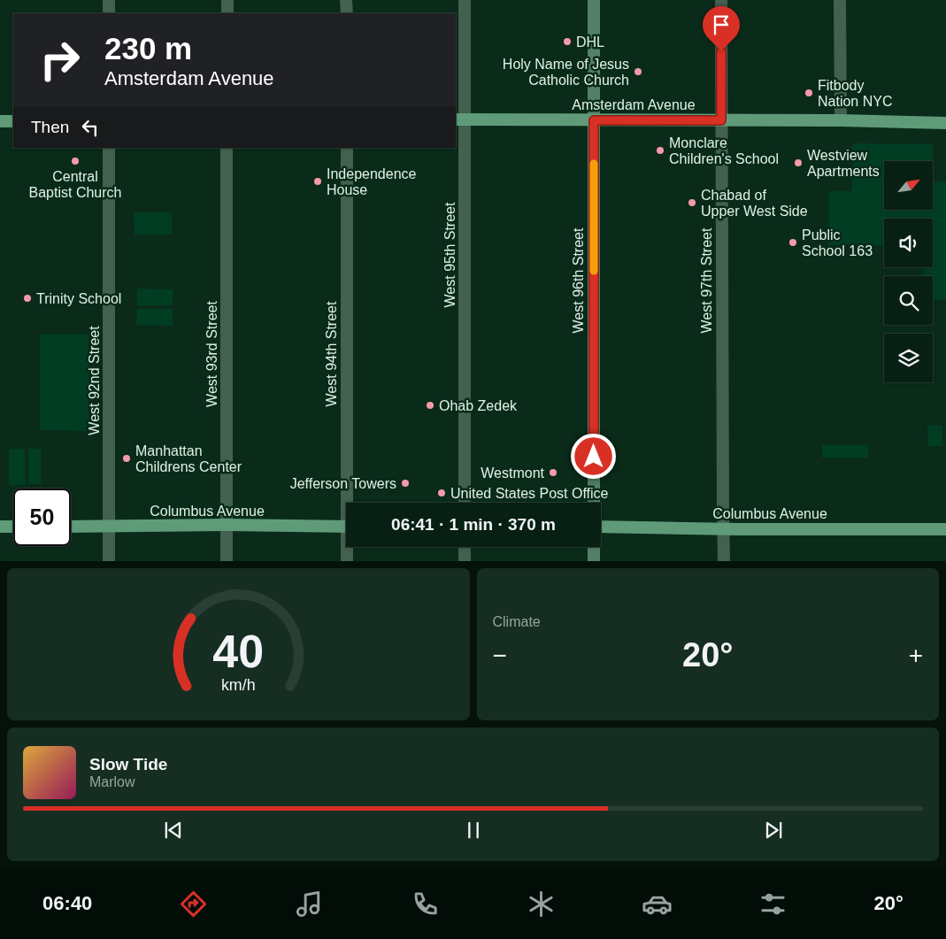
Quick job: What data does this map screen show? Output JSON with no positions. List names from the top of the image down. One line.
{"streets":{"main road":["Amsterdam Avenue","West 96th Street","Columbus Avenue"],"street":["West 95th Street","West 97th Street","West 93rd Street","West 94th Street","West 92nd Street"]},"crossings":[["Amsterdam Avenue","West 95th Street"],["Amsterdam Avenue","West 96th Street"],["Amsterdam Avenue","West 97th Street"],["West 97th Street","Columbus Avenue"],["West 93rd Street","Columbus Avenue"],["West 92nd Street","Columbus Avenue"]],"places":["DHL","Holy Name of Jesus Catholic Church","Fitbody Nation NYC","Monclare Children's School","Central Baptist Church","Westview Apartments","Independence House","Chabad of Upper West Side","Public School 163","Trinity School","Ohab Zedek","Manhattan Childrens Center","Westmont","Jefferson Towers","United States Post Office"],"north":"top right","page":{"turn":["230 m","Amsterdam Avenue"],"then":"Then","limit":"50","trip":"06:41 · 1 min · 370 m","tile":"Climate","heat":["−","20°","+"],"song":["Slow Tide","Marlow"],"tabs":["06:40","20°"],"gauge":["40","km/h"]}}
